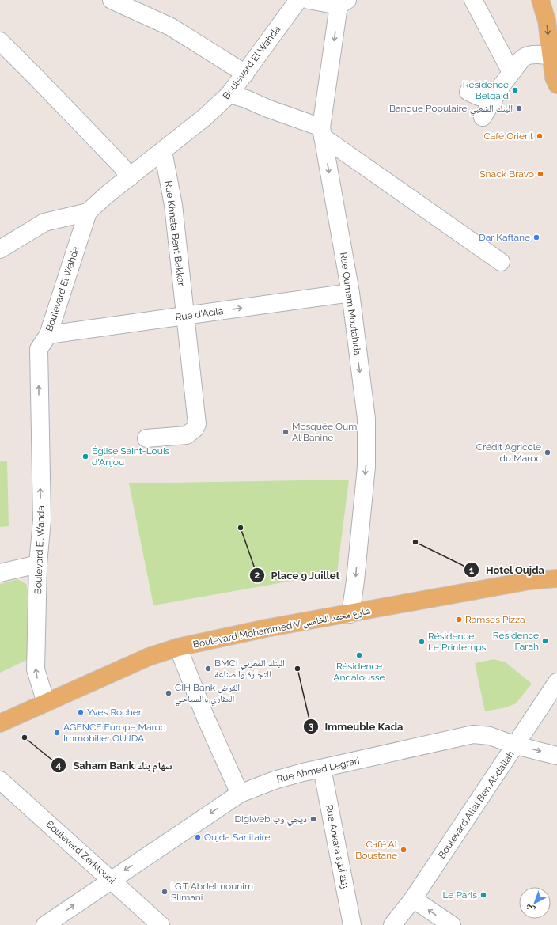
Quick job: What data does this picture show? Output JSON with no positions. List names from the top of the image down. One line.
{"streets":{"main road":["Boulevard Mohammed V شارع محمد الخامس"],"street":["Boulevard El Wahda","Rue Khnata Bent Bakkar","Rue Oumam Moutahida","Rue d'Acila","Rue Ahmed Legrari","Boulevard Allal Ben Abdallah","Rue Ankara زنقة أنقرة","Boulevard Zerktouni"]},"crossings":[["Boulevard El Wahda","Rue Khnata Bent Bakkar"],["Boulevard El Wahda","Rue d'Acila"],["Boulevard El Wahda","Boulevard Mohammed V شارع محمد الخامس"],["Rue Khnata Bent Bakkar","Rue d'Acila"],["Rue Oumam Moutahida","Rue d'Acila"],["Rue Oumam Moutahida","Boulevard Mohammed V شارع محمد الخامس"],["Rue Ahmed Legrari","Boulevard Allal Ben Abdallah"],["Rue Ahmed Legrari","Rue Ankara زنقة أنقرة"],["Rue Ahmed Legrari","Boulevard Zerktouni"]],"one_way":["Boulevard El Wahda","Rue Oumam Moutahida","Rue d'Acila"],"places":["Résidence Belgaid","Banque Populaire البنك الشعبي","Café Orient","Snack Bravo","Dar Kaftane","Mosquée Oum Al Banine","Crédit Agricole du Maroc","Église Saint-Louis d'Anjou","Place 9 Juillet","Hotel Oujda","Ramses Pizza","Résidence Farah","Résidence Le Printemps","Résidence Andalousse","BMCI البنك المغربي للتجارة والصناعة","Immeuble Kada","CIH Bank القرض العقاري والسياحي","Yves Rocher","AGENCE Europe Maroc Immobilier OUJDA","Saham Bank سهام بنك","Digiweb ديجي وب","Oujda Sanitaire","Café Al Boustane","I.G.T Abdelmounim Slimani","Le Paris"],"north":"bottom left"}
